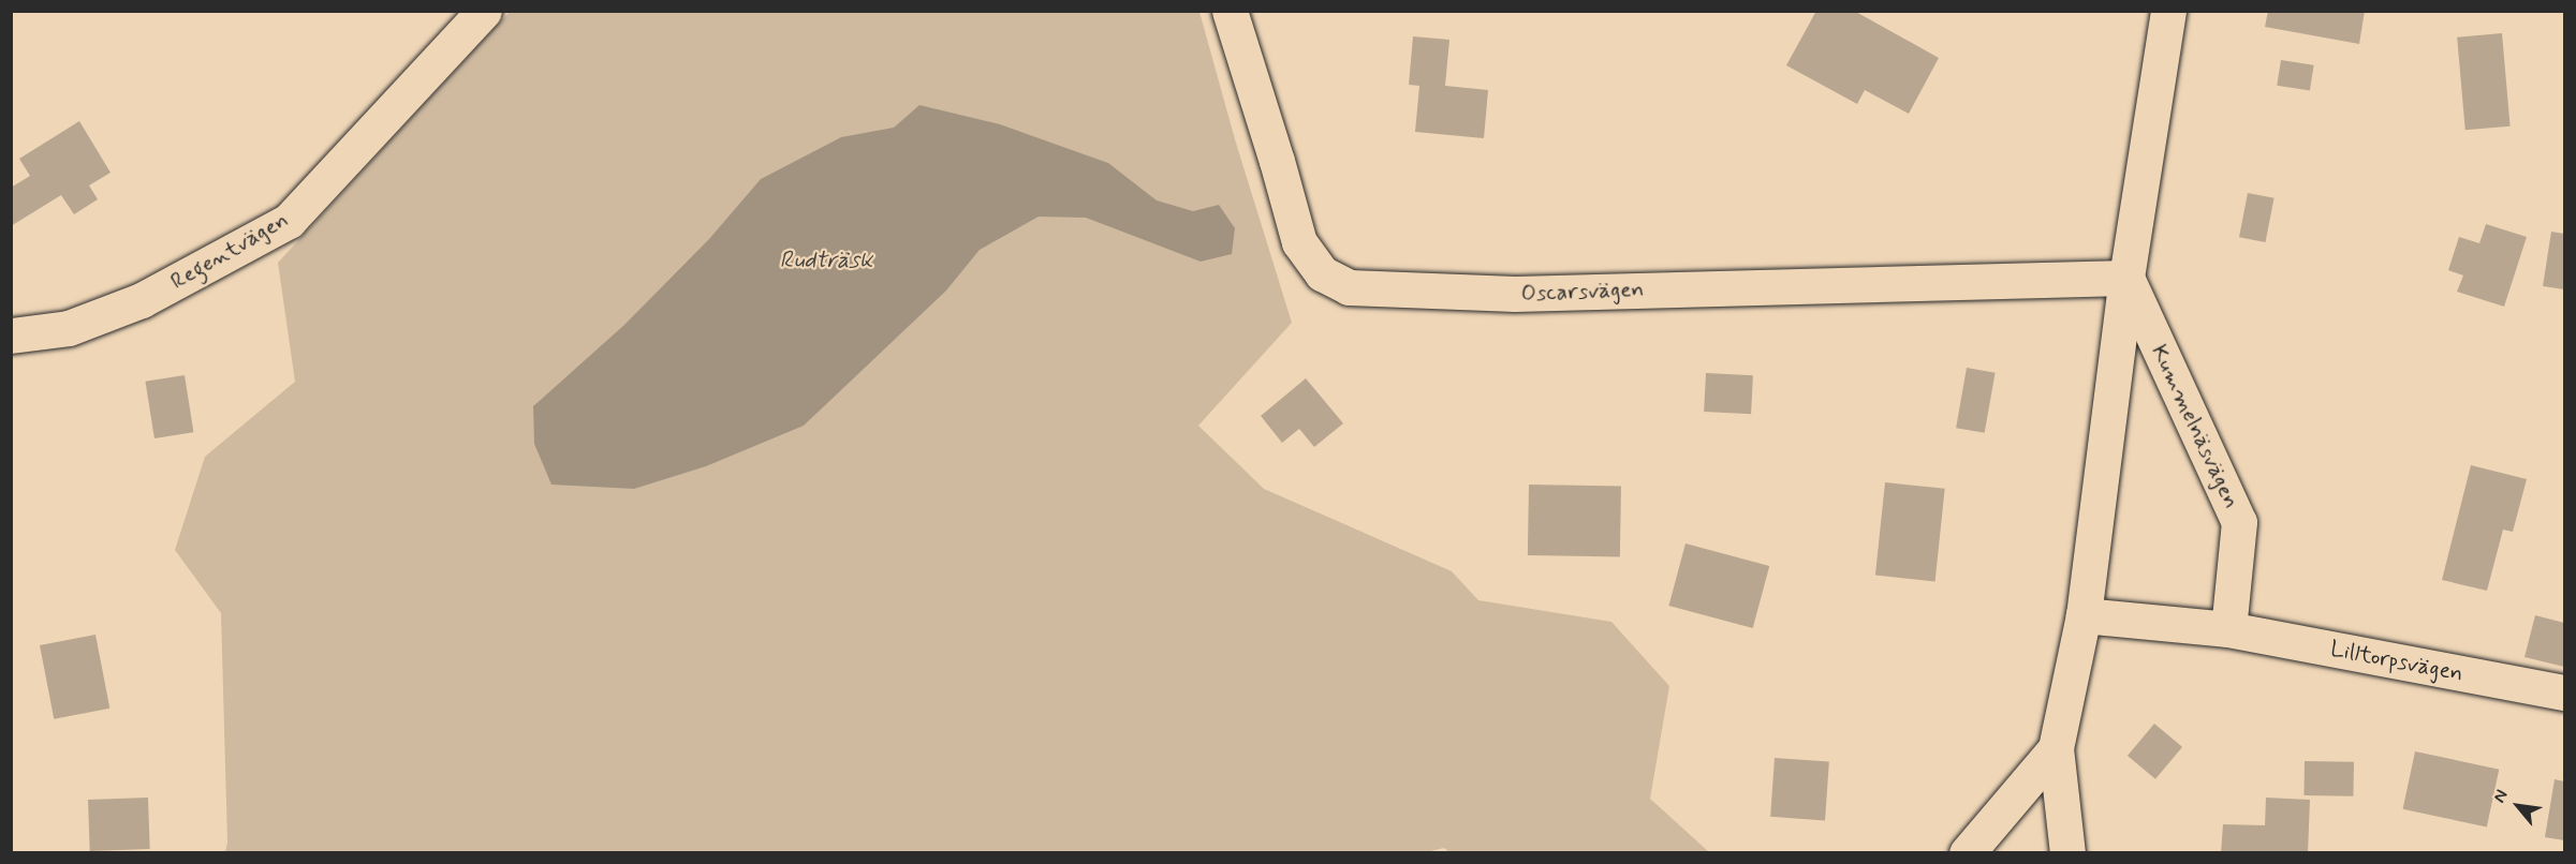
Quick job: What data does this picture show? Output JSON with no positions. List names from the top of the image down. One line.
{"streets":{"street":["Regentvägen","Oscarsvägen","Kummelnäsvägen","Lilltorpsvägen"]},"crossings":[["Oscarsvägen","Kummelnäsvägen"],["Kummelnäsvägen","Lilltorpsvägen"]],"water":["Rudträsk"],"north":"top left"}
